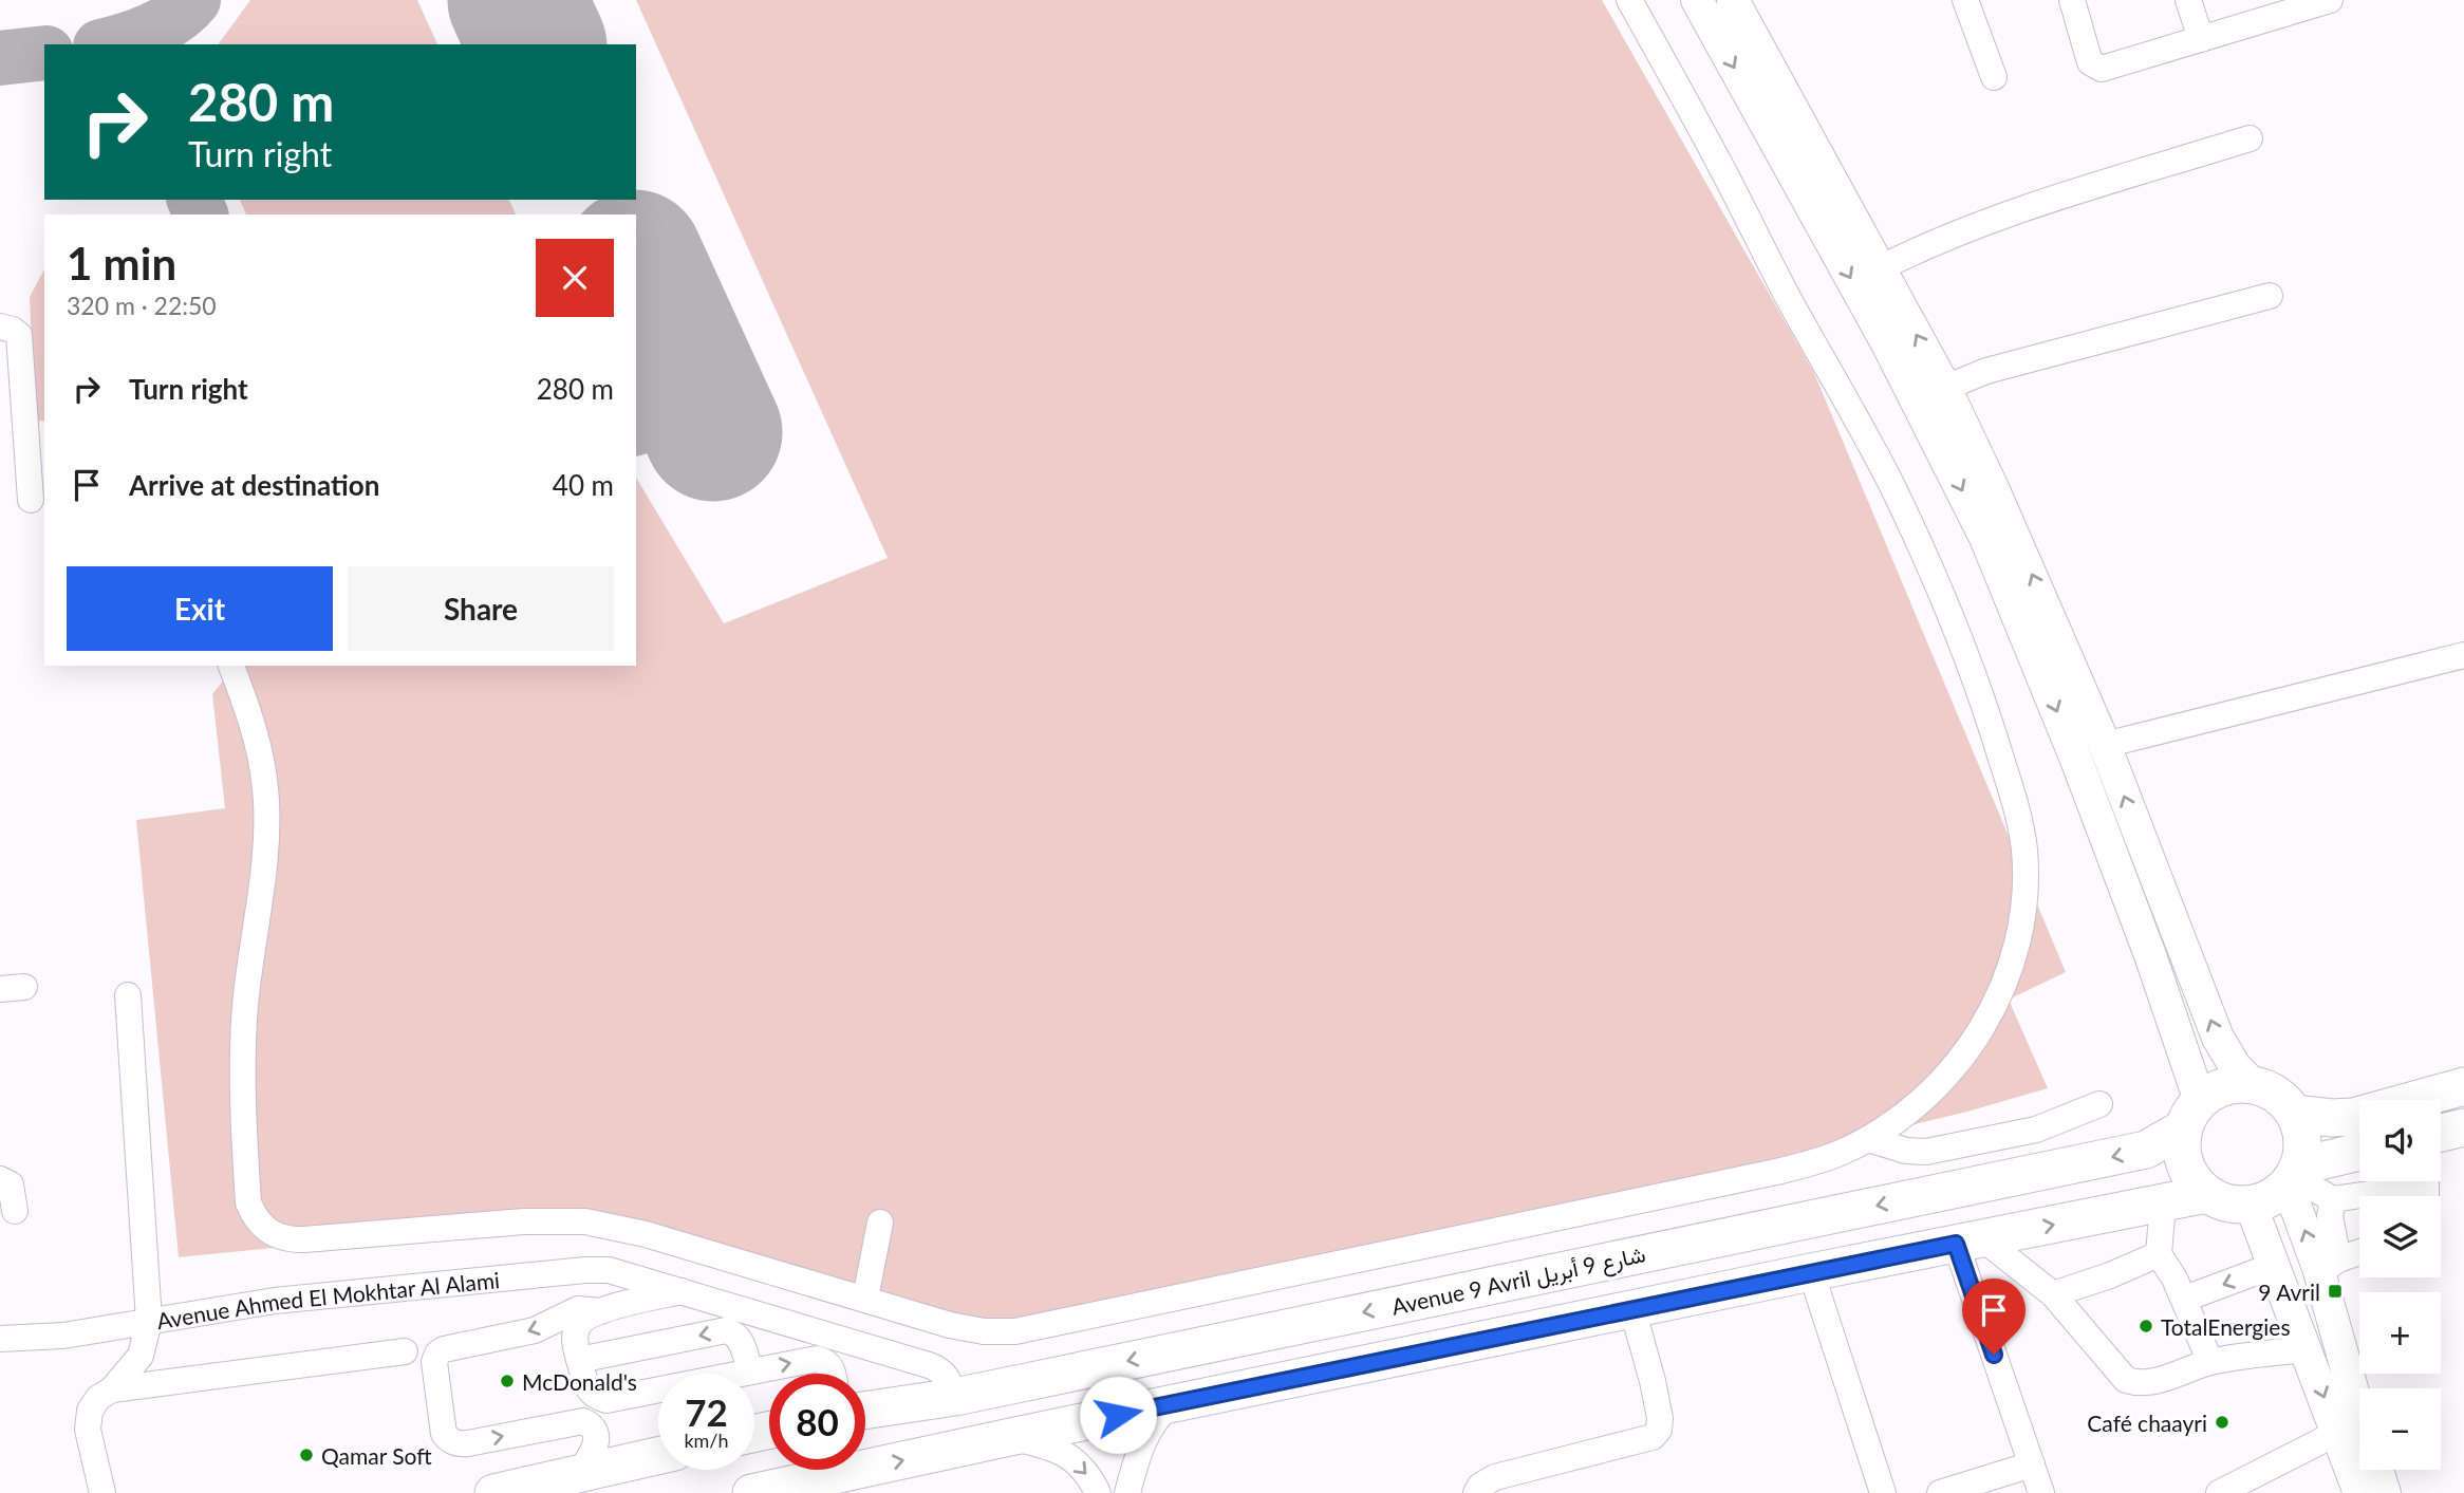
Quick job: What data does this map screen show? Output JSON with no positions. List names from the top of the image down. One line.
{"streets":{"highway":["Avenue 9 Avril شارع 9 أبريل"],"street":["Avenue Ahmed El Mokhtar Al Alami"]},"crossings":[["Avenue 9 Avril شارع 9 أبريل","Avenue Ahmed El Mokhtar Al Alami"]],"places":{"transit":["9 Avril"],"other":["TotalEnergies","McDonald's","Café chaayri","Qamar Soft"]},"page":{"turn":["280 m","Turn right"],"heading":["1 min","320 m · 22:50"],"list":[{"name":"Turn right","value":"280 m"},{"name":"Arrive at destination","value":"40 m"}],"buttons":["Exit","Share"],"map_buttons":["+","−"],"speed":"72 km/h","limit":"80"}}
